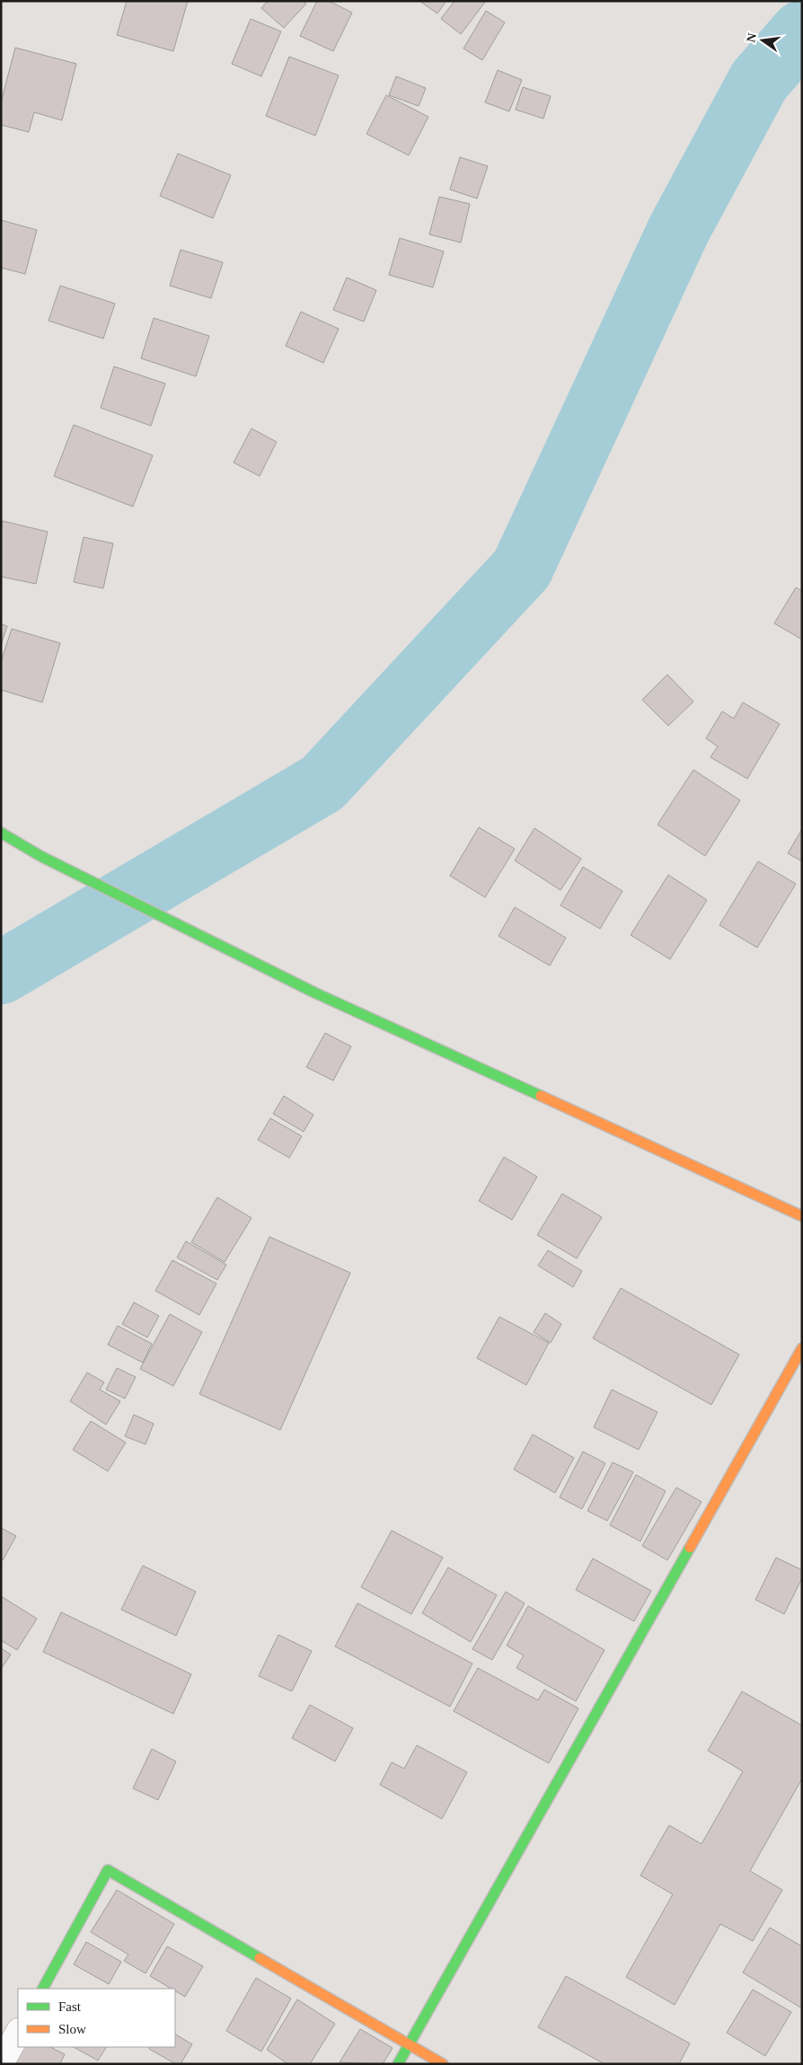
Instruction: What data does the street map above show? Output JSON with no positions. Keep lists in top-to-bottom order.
{
  "legend": ["Fast", "Slow"],
  "north": "left"
}
